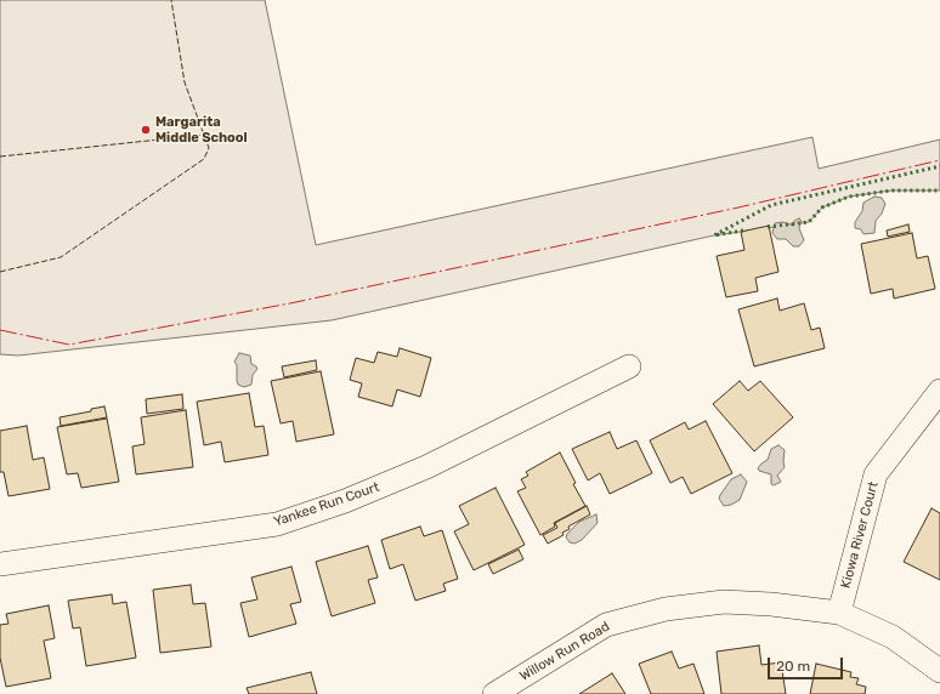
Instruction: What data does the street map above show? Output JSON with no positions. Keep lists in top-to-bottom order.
{
  "streets": {
    "street": ["Yankee Run Court", "Kiowa River Court", "Willow Run Road"]
  },
  "crossings": [
    ["Kiowa River Court", "Willow Run Road"]
  ],
  "places": ["Margarita Middle School"],
  "scale_bar": "20 m"
}
